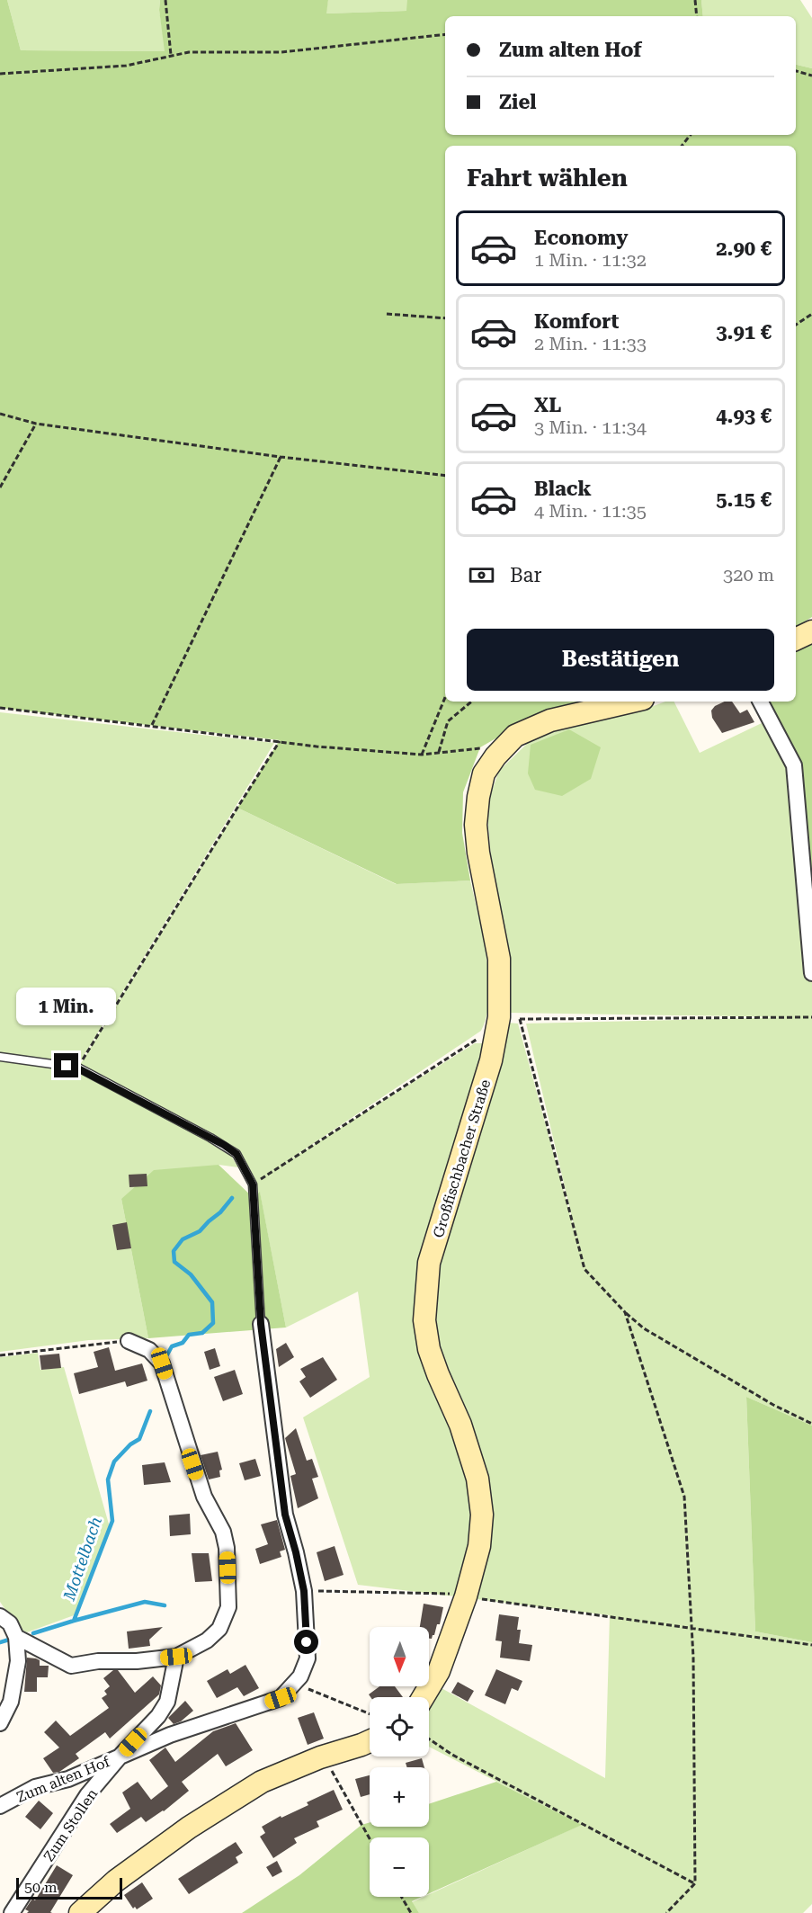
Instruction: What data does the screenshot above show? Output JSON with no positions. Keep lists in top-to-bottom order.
{
  "streets": {
    "main road": ["Großfischbacher Straße"],
    "street": ["Zum alten Hof", "Zum Stollen"]
  },
  "crossings": [
    ["Zum alten Hof", "Zum Stollen"]
  ],
  "water": ["Mottelbach"],
  "scale_bar": "50 m",
  "north": "bottom",
  "page": {
    "banner": ["Zum alten Hof", "Ziel"],
    "heading": "Fahrt wählen",
    "list": [
      {
        "name": "Economy",
        "note": "1 Min. · 11:32",
        "value": "2.90 €"
      },
      {
        "name": "Komfort",
        "note": "2 Min. · 11:33",
        "value": "3.91 €"
      },
      {
        "name": "XL",
        "note": "3 Min. · 11:34",
        "value": "4.93 €"
      },
      {
        "name": "Black",
        "note": "4 Min. · 11:35",
        "value": "5.15 €"
      }
    ],
    "pay": ["Bar", "320 m"],
    "buttons": "Bestätigen",
    "bubble": "1 Min.",
    "map_buttons": ["+", "−"],
    "scale": "50 m"
  }
}
